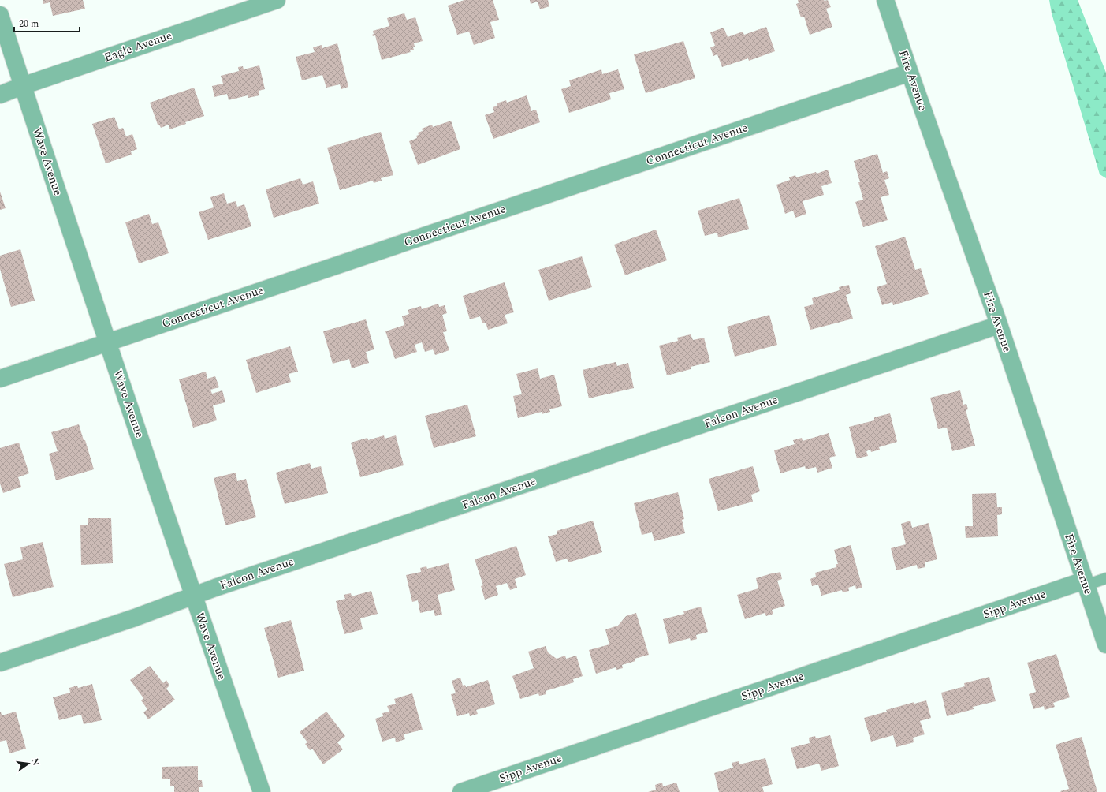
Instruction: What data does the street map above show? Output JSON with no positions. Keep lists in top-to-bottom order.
{
  "streets": {
    "street": [
      "Eagle Avenue",
      "Fire Avenue",
      "Connecticut Avenue",
      "Wave Avenue",
      "Falcon Avenue",
      "Sipp Avenue"
    ]
  },
  "crossings": [
    ["Eagle Avenue", "Wave Avenue"],
    ["Fire Avenue", "Connecticut Avenue"],
    ["Fire Avenue", "Falcon Avenue"],
    ["Fire Avenue", "Sipp Avenue"],
    ["Connecticut Avenue", "Wave Avenue"],
    ["Wave Avenue", "Falcon Avenue"]
  ],
  "scale_bar": "20 m",
  "north": "right"
}
